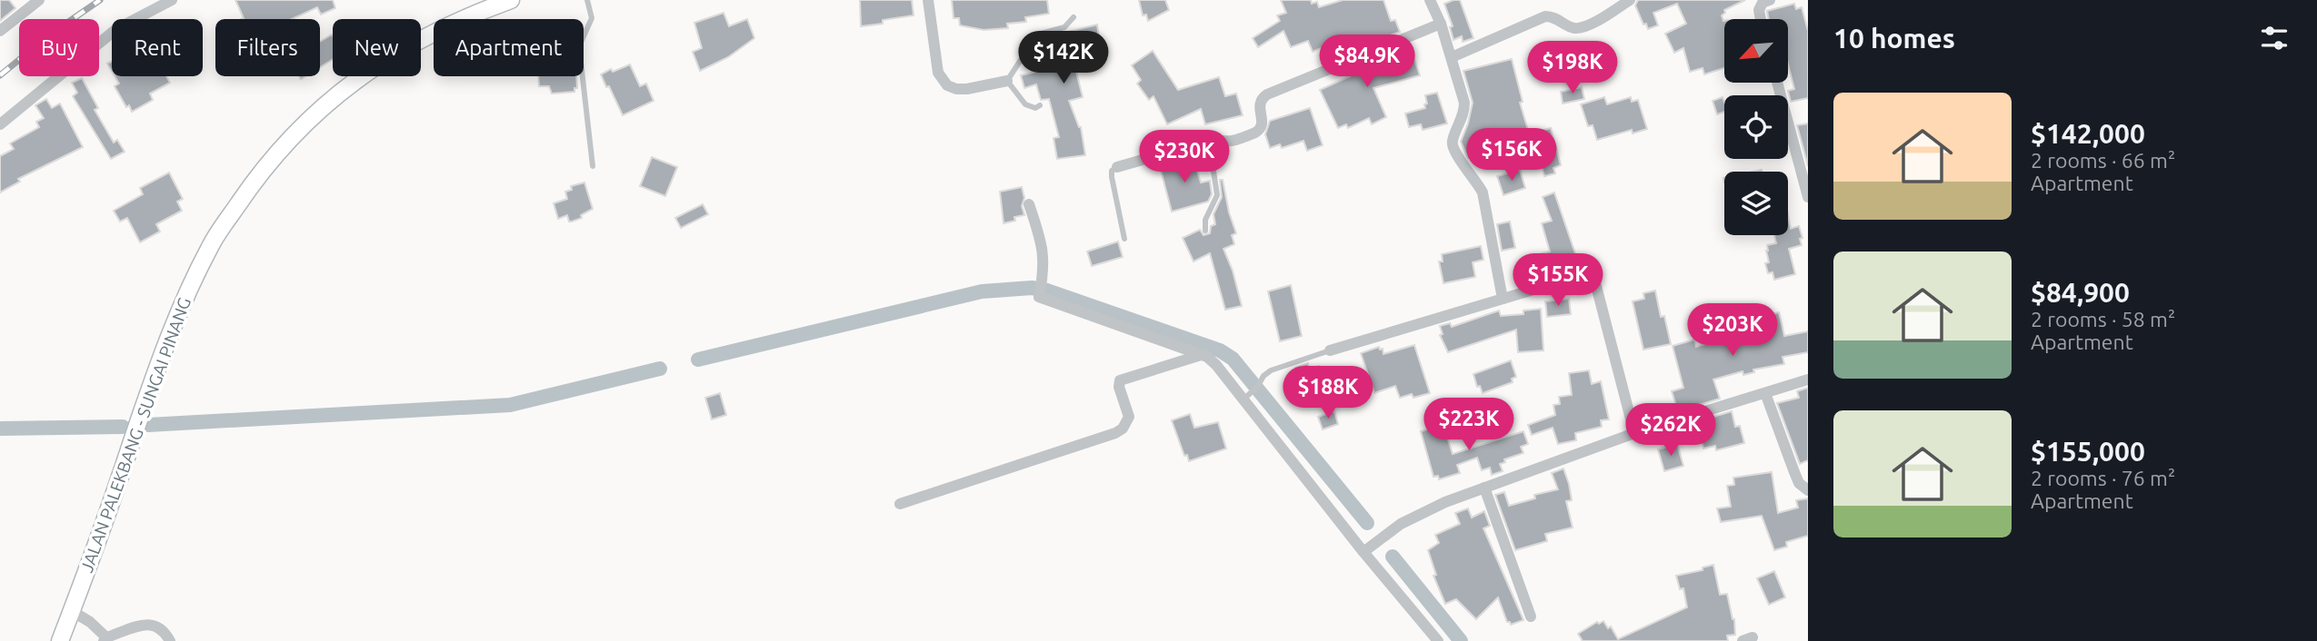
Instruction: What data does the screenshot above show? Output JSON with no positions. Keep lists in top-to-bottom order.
{
  "streets": {
    "street": ["JALAN PALEKBANG - SUNGAI PINANG"]
  },
  "north": "bottom left",
  "page": {
    "heading": "10 homes",
    "chip": [
      "Buy",
      "Rent",
      "Filters",
      "New",
      "Apartment"
    ],
    "price": [
      "$142K",
      "$84.9K",
      "$198K",
      "$156K",
      "$230K",
      "$155K",
      "$203K",
      "$188K",
      "$223K",
      "$262K"
    ],
    "list": [
      {
        "name": "$142,000",
        "note": "2 rooms · 66 m² · Apartment"
      },
      {
        "name": "$84,900",
        "note": "2 rooms · 58 m² · Apartment"
      },
      {
        "name": "$155,000",
        "note": "2 rooms · 76 m² · Apartment"
      }
    ]
  }
}
